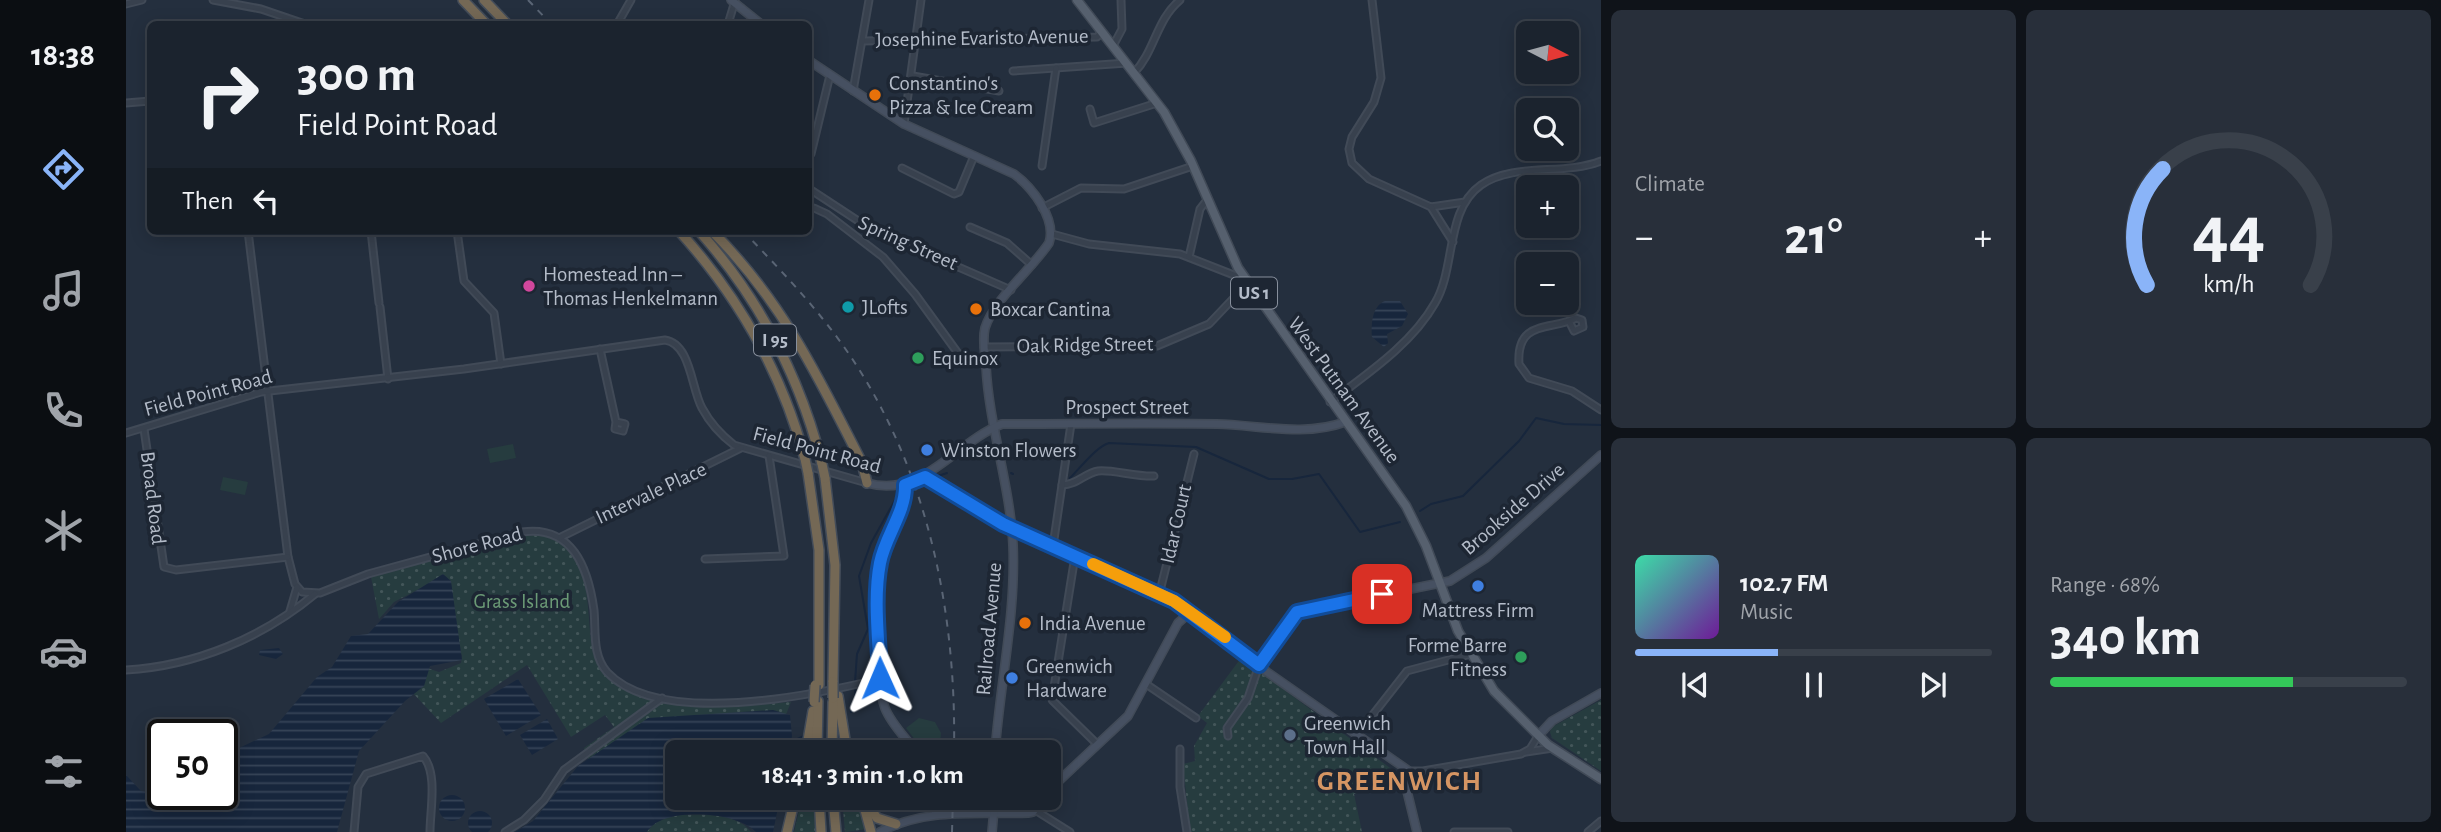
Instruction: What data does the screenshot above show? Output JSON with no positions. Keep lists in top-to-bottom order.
{
  "streets": {
    "highway": ["I 95"],
    "main road": [
      "US 1",
      "West Putnam Avenue",
      "Field Point Road",
      "Prospect Street",
      "Brookside Drive",
      "Railroad Avenue"
    ],
    "street": [
      "Josephine Evaristo Avenue",
      "Spring Street",
      "Oak Ridge Street",
      "Intervale Place",
      "Broad Road",
      "Idar Court",
      "Shore Road"
    ]
  },
  "crossings": [
    ["Josephine Evaristo Avenue", "West Putnam Avenue"],
    ["Oak Ridge Street", "West Putnam Avenue"],
    ["Oak Ridge Street", "Railroad Avenue"],
    ["West Putnam Avenue", "Prospect Street"],
    ["West Putnam Avenue", "Brookside Drive"],
    ["Field Point Road", "Prospect Street"],
    ["Field Point Road", "Intervale Place"],
    ["Field Point Road", "Broad Road"],
    ["Prospect Street", "Railroad Avenue"],
    ["Intervale Place", "Shore Road"]
  ],
  "districts": ["GREENWICH"],
  "parks": ["Grass Island"],
  "places": [
    "Constantino's Pizza & Ice Cream",
    "Homestead Inn – Thomas Henkelmann",
    "JLofts",
    "Boxcar Cantina",
    "Equinox",
    "Winston Flowers",
    "Mattress Firm",
    "India Avenue",
    "Forme Barre Fitness",
    "Greenwich Hardware",
    "Greenwich Town Hall"
  ],
  "north": "right",
  "page": {
    "tabs": "18:38",
    "tile": [
      "Climate",
      ["Range · 68%", "340 km"]
    ],
    "map_buttons": ["+", "−"],
    "turn": ["300 m", "Field Point Road"],
    "then": "Then",
    "heat": ["−", "21°", "+"],
    "song": ["102.7 FM", "Music"],
    "limit": "50",
    "trip": "18:41 · 3 min · 1.0 km",
    "gauge": ["44", "km/h"]
  }
}
